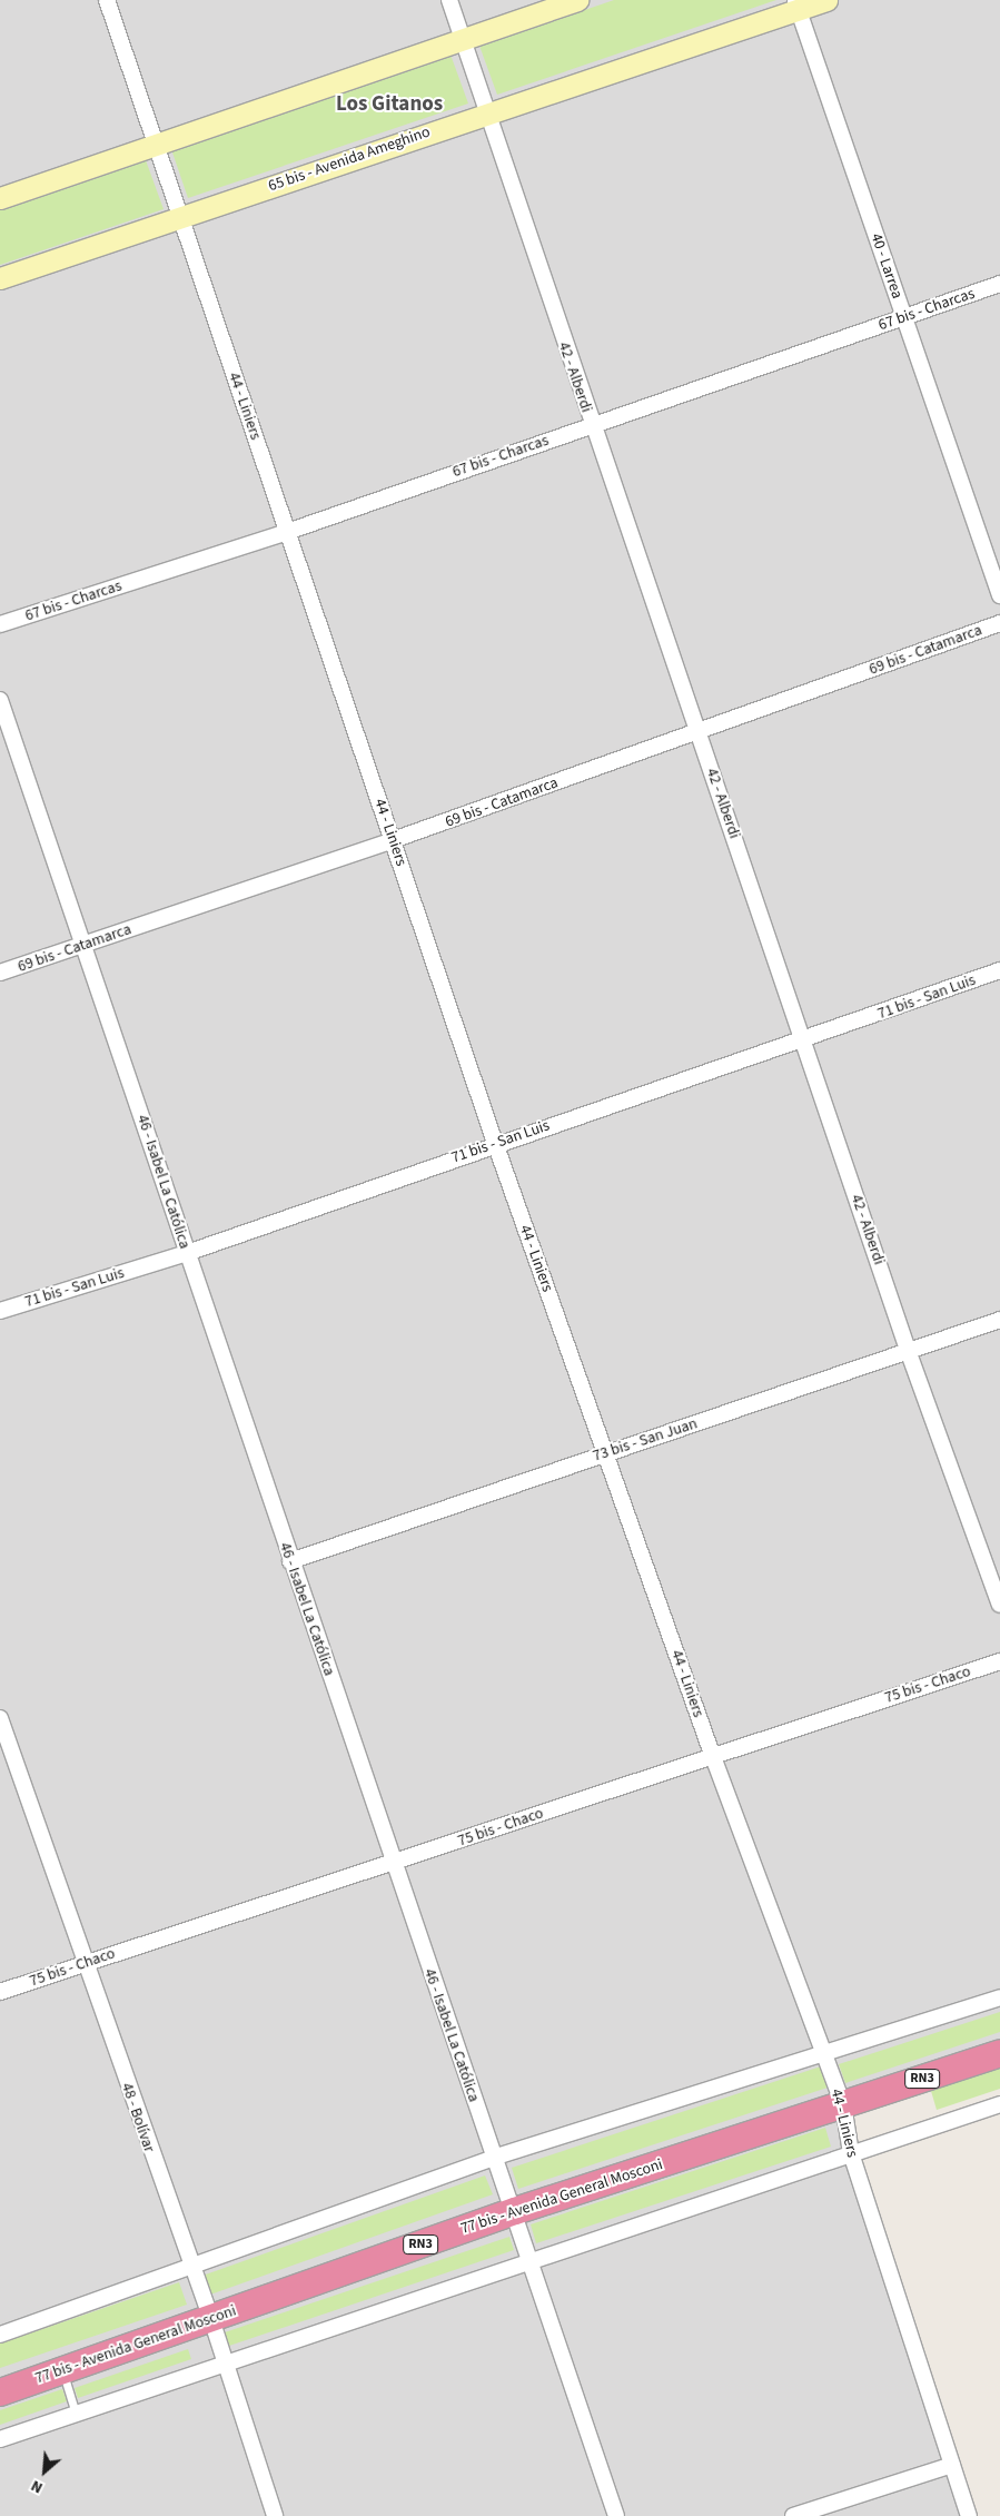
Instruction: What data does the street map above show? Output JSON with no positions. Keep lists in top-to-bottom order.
{
  "streets": {
    "highway": ["RN3", "77 bis - Avenida General Mosconi"],
    "main road": ["65 bis - Avenida Ameghino"],
    "street": [
      "40 - Larrea",
      "67 bis - Charcas",
      "42 - Alberdi",
      "44 - Liniers",
      "69 bis - Catamarca",
      "71 bis - San Luis",
      "46 - Isabel La Católica",
      "73 bis - San Juan",
      "75 bis - Chaco",
      "48 - Bolívar"
    ]
  },
  "crossings": [
    ["65 bis - Avenida Ameghino", "40 - Larrea"],
    ["65 bis - Avenida Ameghino", "42 - Alberdi"],
    ["65 bis - Avenida Ameghino", "44 - Liniers"],
    ["40 - Larrea", "67 bis - Charcas"],
    ["67 bis - Charcas", "42 - Alberdi"],
    ["67 bis - Charcas", "44 - Liniers"],
    ["42 - Alberdi", "69 bis - Catamarca"],
    ["42 - Alberdi", "71 bis - San Luis"],
    ["42 - Alberdi", "73 bis - San Juan"],
    ["44 - Liniers", "69 bis - Catamarca"],
    ["44 - Liniers", "71 bis - San Luis"],
    ["44 - Liniers", "73 bis - San Juan"],
    ["44 - Liniers", "75 bis - Chaco"],
    ["44 - Liniers", "77 bis - Avenida General Mosconi"],
    ["69 bis - Catamarca", "46 - Isabel La Católica"],
    ["71 bis - San Luis", "46 - Isabel La Católica"],
    ["46 - Isabel La Católica", "73 bis - San Juan"],
    ["46 - Isabel La Católica", "75 bis - Chaco"],
    ["46 - Isabel La Católica", "77 bis - Avenida General Mosconi"],
    ["75 bis - Chaco", "48 - Bolívar"],
    ["48 - Bolívar", "77 bis - Avenida General Mosconi"]
  ],
  "districts": ["Los Gitanos"],
  "north": "bottom left"
}
